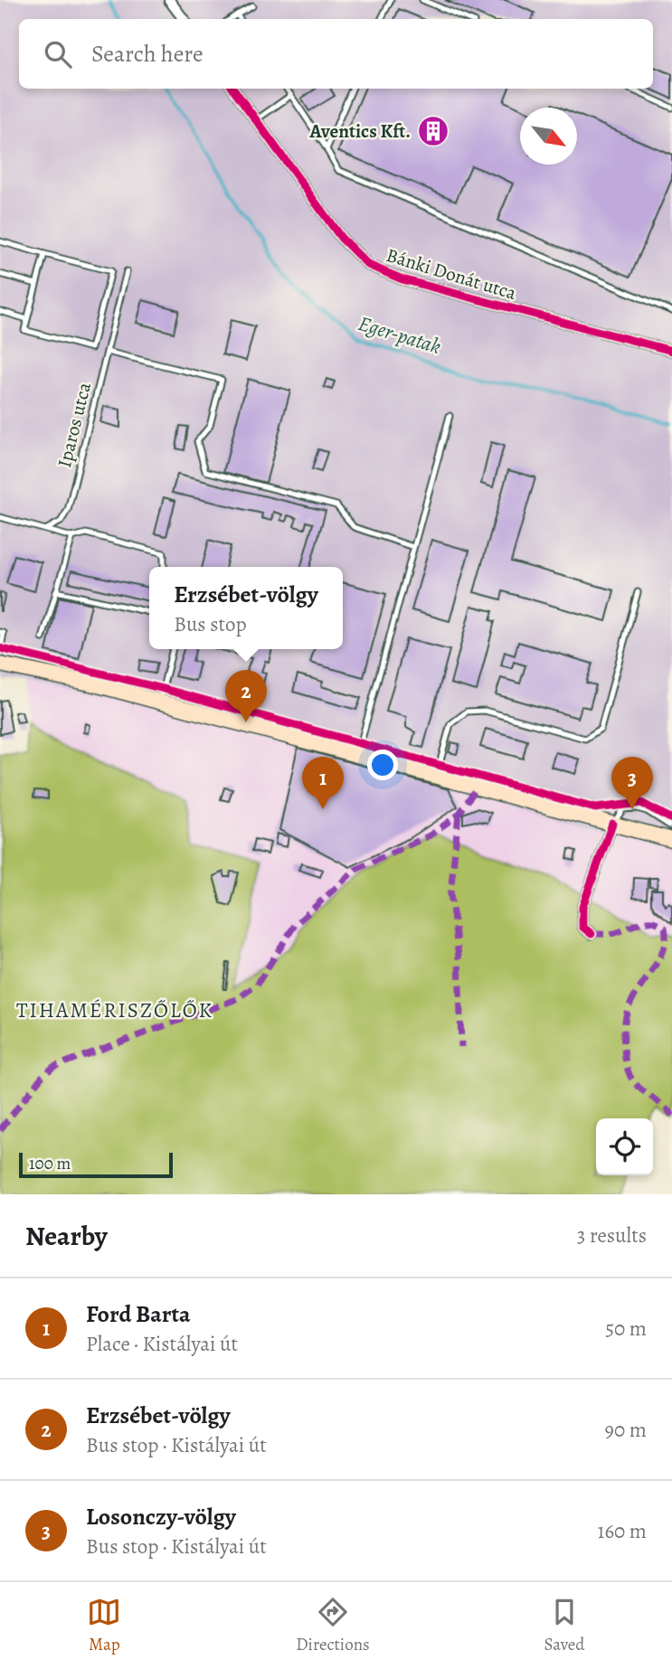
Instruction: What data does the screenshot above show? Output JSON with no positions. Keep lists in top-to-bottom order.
{
  "streets": {
    "street": ["Bánki Donát utca"],
    "lane": ["Iparos utca"]
  },
  "districts": ["TIHAMÉRISZŐLŐK"],
  "water": ["Eger-patak"],
  "places": {
    "building": ["Aventics Kft."]
  },
  "scale_bar": "100 m",
  "north": "bottom right",
  "page": {
    "search": "Search here",
    "popup": ["Erzsébet-völgy", "Bus stop"],
    "pins": ["2", "1", "3"],
    "scale": "100 m",
    "heading": ["Nearby", "3 results"],
    "list": [
      {
        "mark": "1",
        "name": "Ford Barta",
        "note": "Place · Kistályai út",
        "value": "50 m"
      },
      {
        "mark": "2",
        "name": "Erzsébet-völgy",
        "note": "Bus stop · Kistályai út",
        "value": "90 m"
      },
      {
        "mark": "3",
        "name": "Losonczy-völgy",
        "note": "Bus stop · Kistályai út",
        "value": "160 m"
      }
    ],
    "nav": ["Map", "Directions", "Saved"]
  }
}
